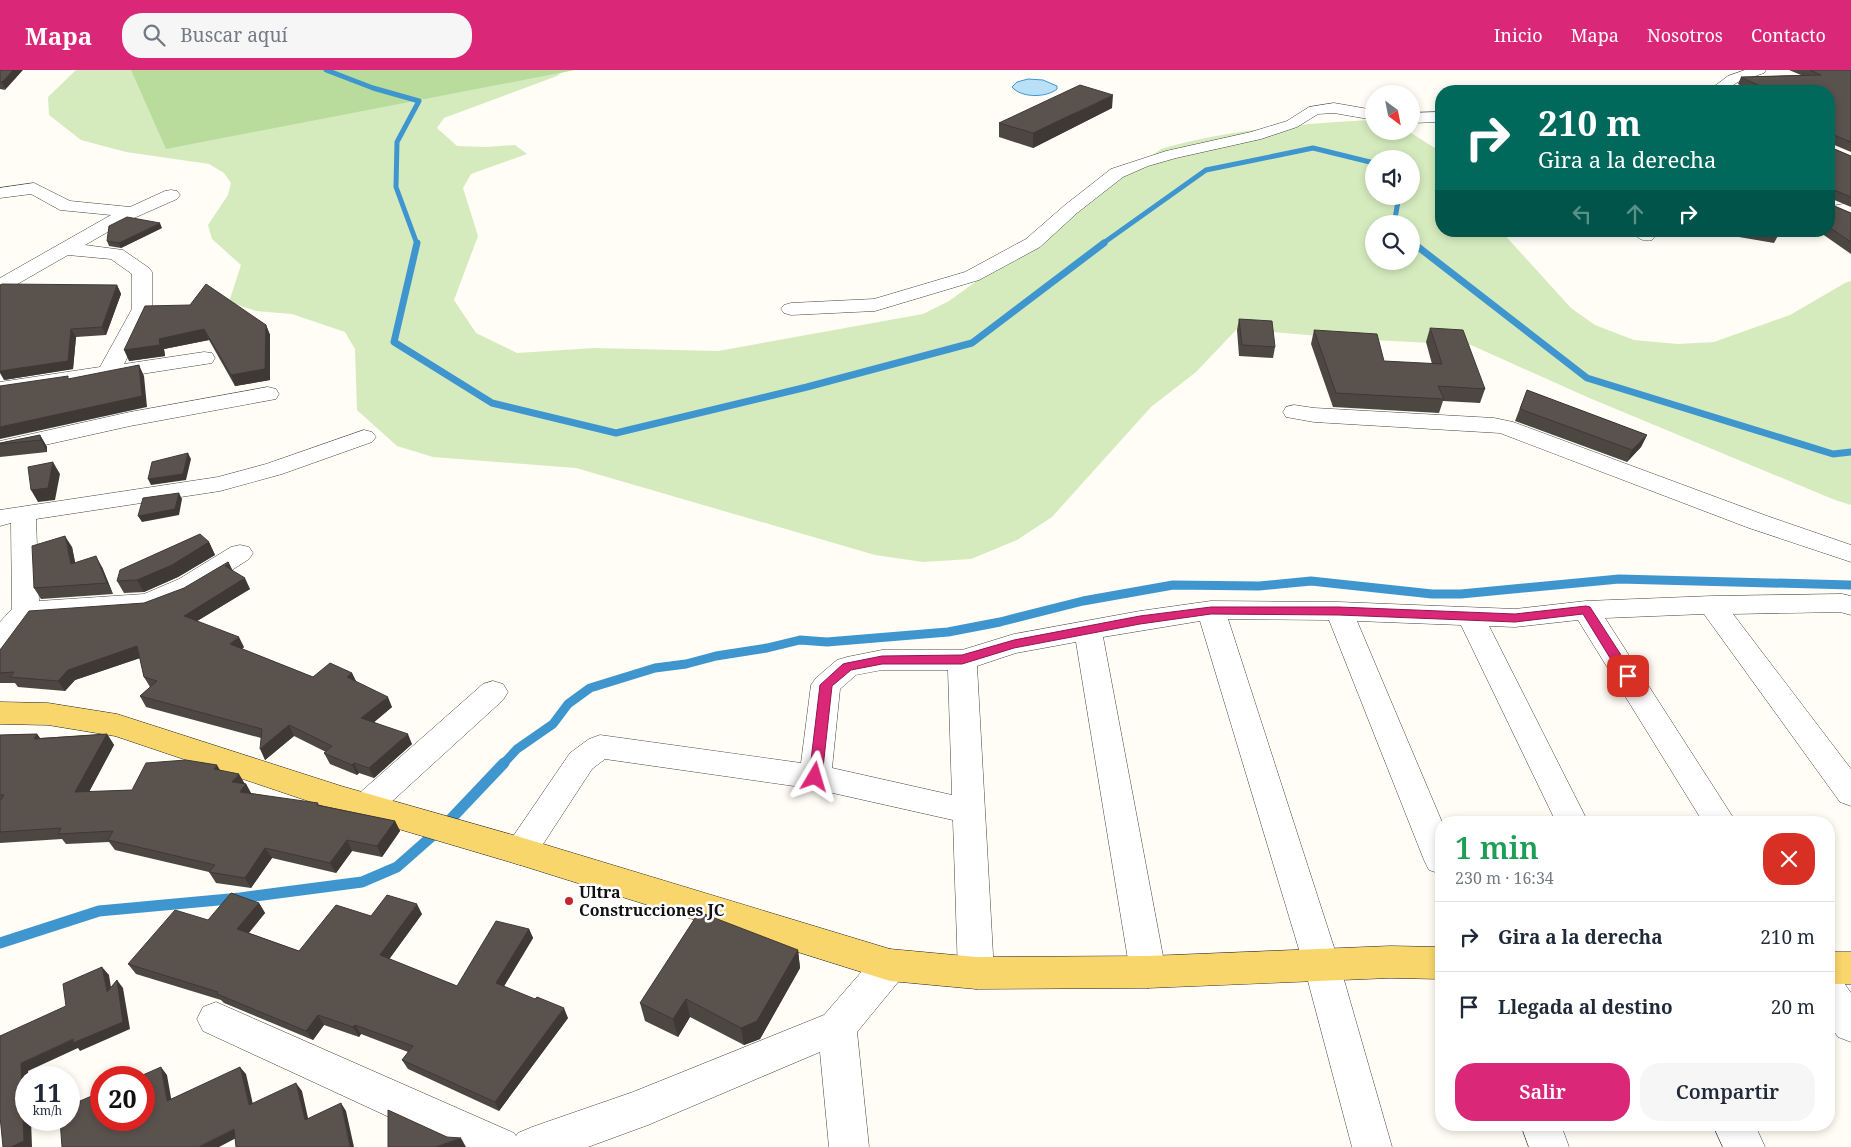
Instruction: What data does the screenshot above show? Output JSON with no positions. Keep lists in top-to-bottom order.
{
  "places": ["Ultra Construcciones JC"],
  "north": "bottom right",
  "page": {
    "header": "Mapa",
    "search": "Buscar aquí",
    "nav": [
      "Inicio",
      "Mapa",
      "Nosotros",
      "Contacto"
    ],
    "turn": ["210 m", "Gira a la derecha"],
    "heading": ["1 min", "230 m · 16:34"],
    "list": [
      {
        "name": "Gira a la derecha",
        "value": "210 m"
      },
      {
        "name": "Llegada al destino",
        "value": "20 m"
      }
    ],
    "buttons": ["Salir", "Compartir"],
    "speed": "11 km/h",
    "limit": "20"
  }
}
